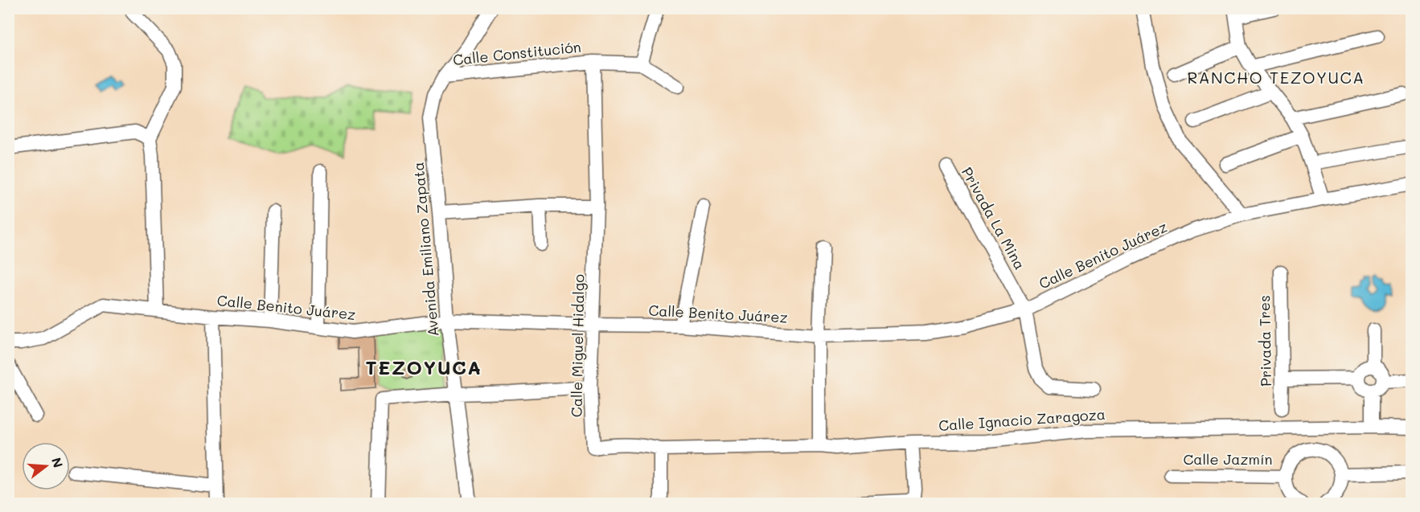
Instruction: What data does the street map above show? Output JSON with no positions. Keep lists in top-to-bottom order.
{
  "streets": {
    "street": [
      "Calle Constitución",
      "Privada La Mina",
      "Avenida Emiliano Zapata",
      "Calle Benito Juárez",
      "Privada Tres",
      "Calle Miguel Hidalgo",
      "Calle Ignacio Zaragoza",
      "Calle Jazmín"
    ]
  },
  "crossings": [
    ["Calle Constitución", "Avenida Emiliano Zapata"],
    ["Calle Constitución", "Calle Miguel Hidalgo"],
    ["Privada La Mina", "Calle Benito Juárez"],
    ["Avenida Emiliano Zapata", "Calle Benito Juárez"],
    ["Calle Benito Juárez", "Calle Miguel Hidalgo"],
    ["Calle Miguel Hidalgo", "Calle Ignacio Zaragoza"]
  ],
  "districts": ["RANCHO TEZOYUCA", "TEZOYUCA"],
  "north": "right"
}
